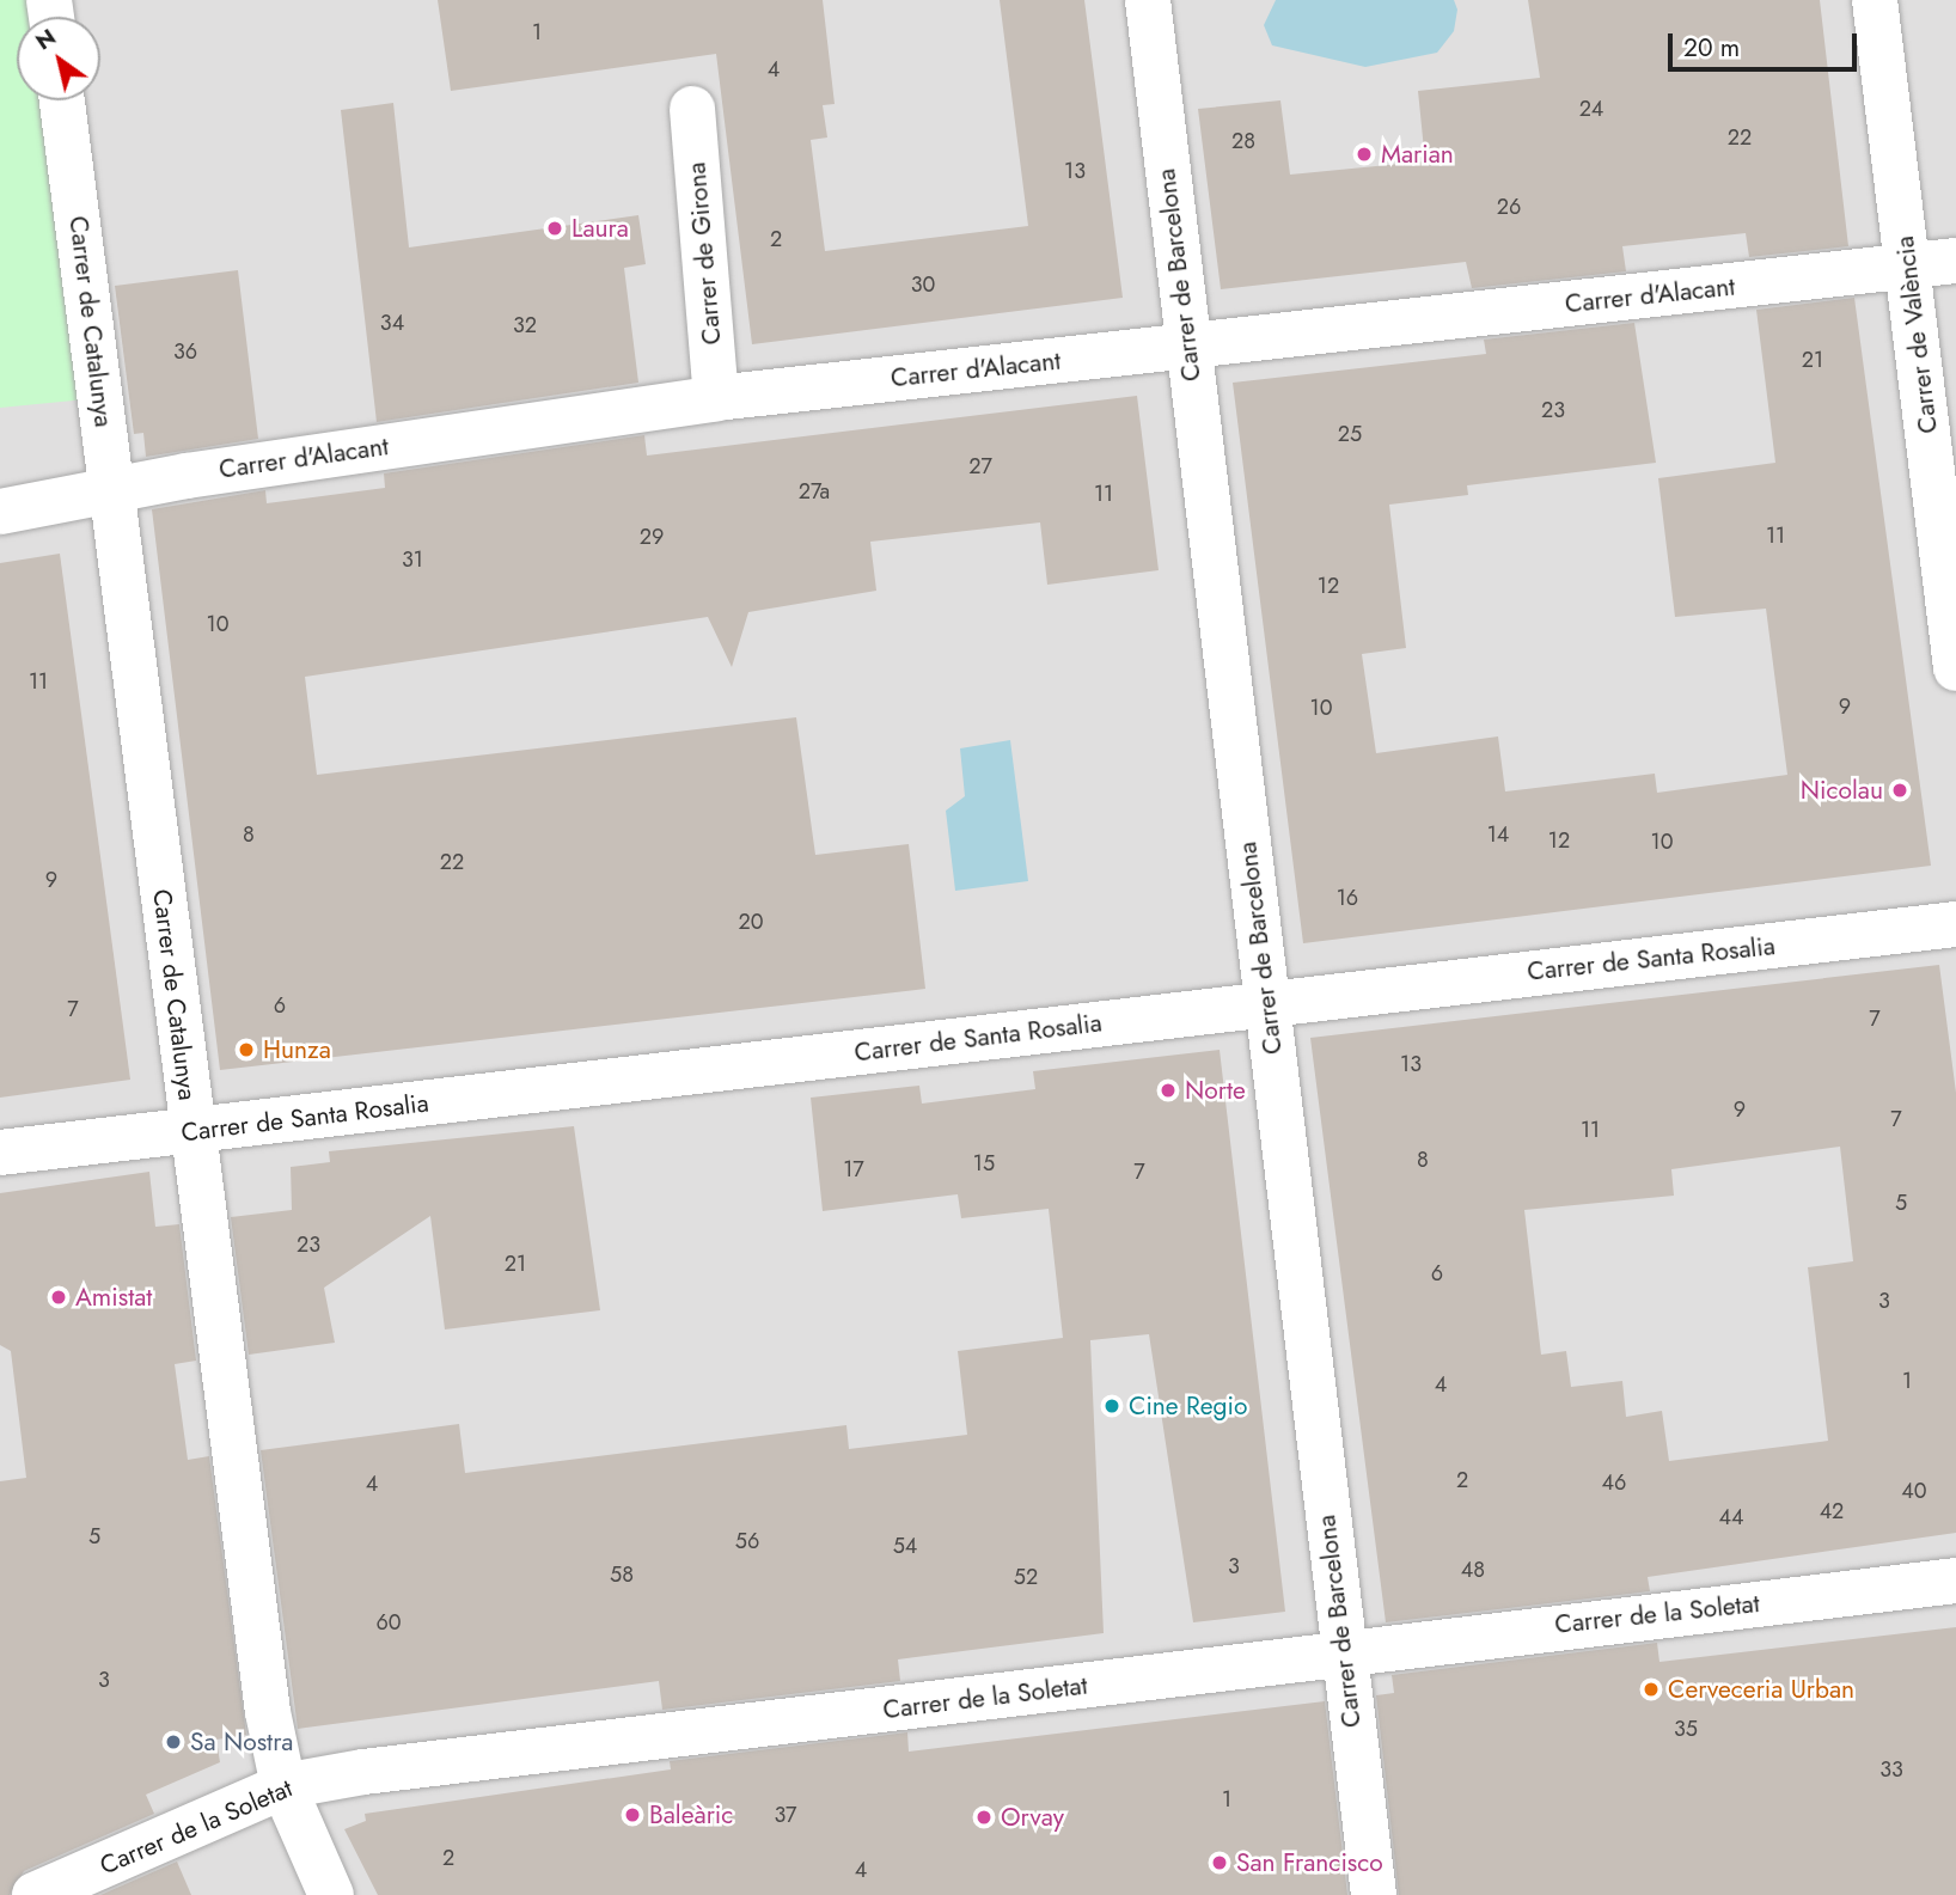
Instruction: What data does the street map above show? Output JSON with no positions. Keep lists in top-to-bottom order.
{
  "streets": {
    "street": [
      "Carrer de Girona",
      "Carrer de Barcelona",
      "Carrer d'Alacant",
      "Carrer de Catalunya",
      "Carrer de València",
      "Carrer de Santa Rosalia",
      "Carrer de la Soletat"
    ]
  },
  "crossings": [
    ["Carrer de Girona", "Carrer d'Alacant"],
    ["Carrer de Barcelona", "Carrer d'Alacant"],
    ["Carrer de Barcelona", "Carrer de Santa Rosalia"],
    ["Carrer de Barcelona", "Carrer de la Soletat"],
    ["Carrer d'Alacant", "Carrer de Catalunya"],
    ["Carrer d'Alacant", "Carrer de València"],
    ["Carrer de Catalunya", "Carrer de Santa Rosalia"],
    ["Carrer de Catalunya", "Carrer de la Soletat"]
  ],
  "places": [
    "Marian",
    "Laura",
    "Nicolau",
    "Hunza",
    "Norte",
    "Amistat",
    "Cine Regio",
    "Cerveceria Urban",
    "Sa Nostra",
    "Baleàric",
    "Orvay",
    "San Francisco"
  ],
  "house_numbers": [
    "1",
    "4",
    "24",
    "22",
    "28",
    "13",
    "26",
    "2",
    "30",
    "34",
    "32",
    "36",
    "21",
    "23",
    "25",
    "27",
    "27a",
    "11",
    "11",
    "29",
    "31",
    "12",
    "10",
    "11",
    "9",
    "10",
    "8",
    "14",
    "12",
    "10",
    "22",
    "9",
    "16",
    "20",
    "6",
    "7",
    "7",
    "13",
    "9",
    "7",
    "11",
    "8",
    "15",
    "17",
    "7",
    "5",
    "23",
    "21",
    "6",
    "3",
    "1",
    "4",
    "2",
    "46",
    "4",
    "40",
    "42",
    "44",
    "5",
    "56",
    "54",
    "3",
    "48",
    "58",
    "52",
    "60",
    "3",
    "35",
    "33",
    "1",
    "37",
    "2",
    "4"
  ],
  "scale_bar": "20 m",
  "north": "top left"
}
